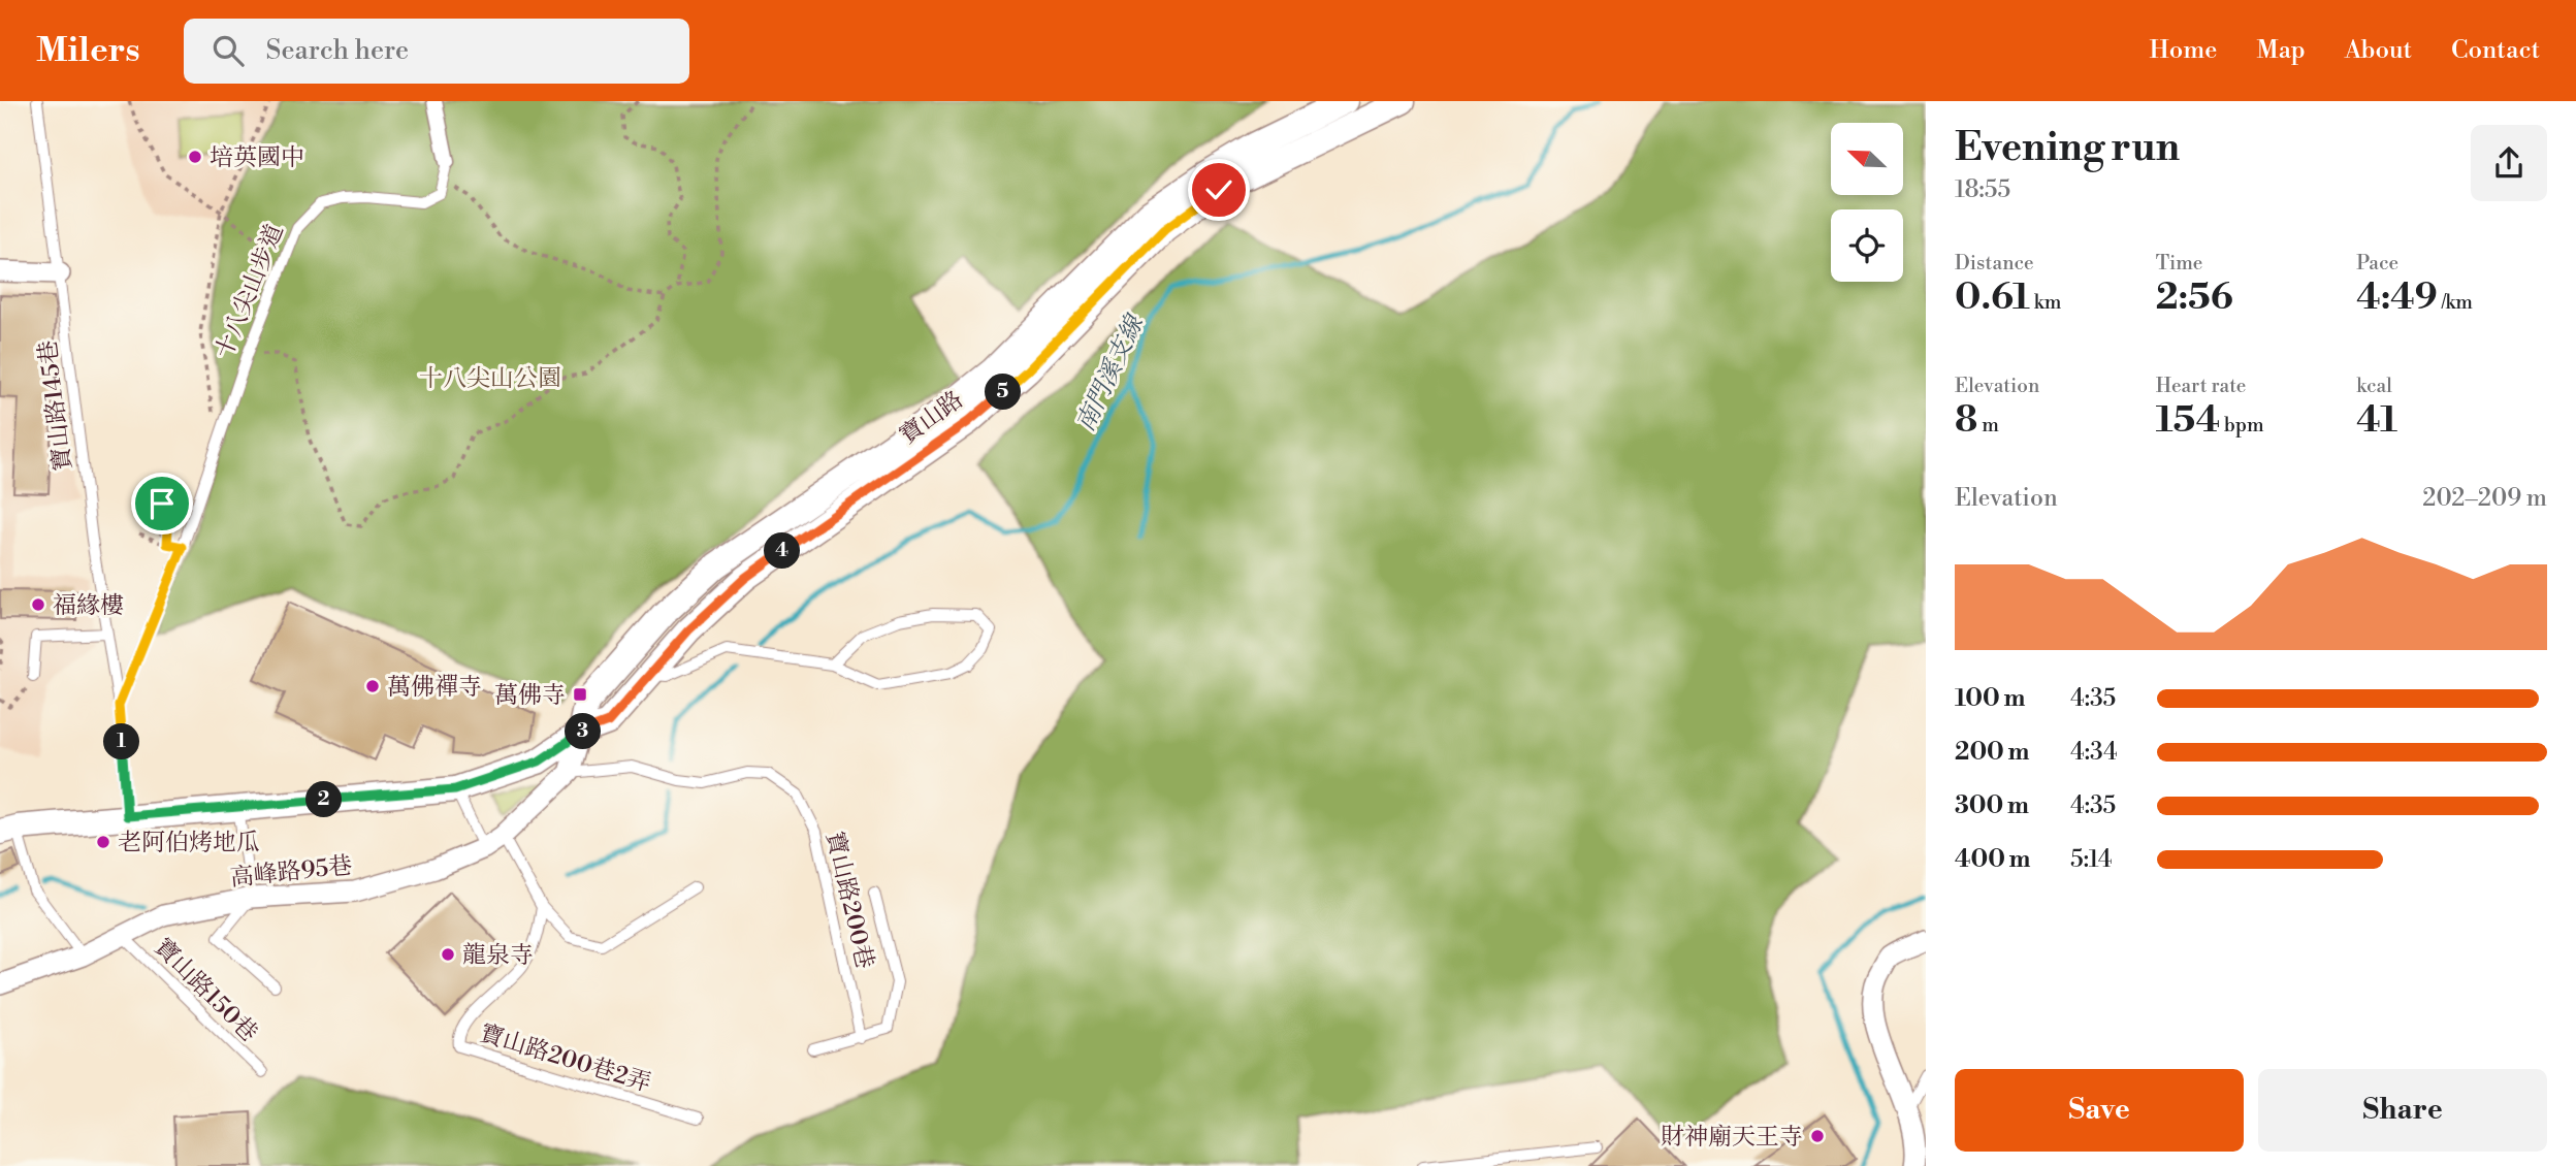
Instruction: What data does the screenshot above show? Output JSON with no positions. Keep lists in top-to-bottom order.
{
  "streets": {
    "street": ["寶山路", "高峰路95巷"],
    "lane": [
      "十八尖山步道",
      "寶山路145巷",
      "寶山路200巷",
      "寶山路150巷",
      "寶山路200巷2弄"
    ]
  },
  "crossings": [
    ["十八尖山步道", "寶山路145巷"],
    ["寶山路145巷", "寶山路"],
    ["高峰路95巷", "寶山路200巷"],
    ["高峰路95巷", "寶山路150巷"]
  ],
  "water": ["南門溪支線"],
  "parks": ["十八尖山公園"],
  "places": {
    "other": [
      "培英國中",
      "福緣樓",
      "萬佛禪寺",
      "老阿伯烤地瓜",
      "龍泉寺",
      "財神廟天王寺"
    ],
    "transit": ["萬佛寺"]
  },
  "north": "top left",
  "page": {
    "header": "Milers",
    "search": "Search here",
    "nav": [
      "Home",
      "Map",
      "About",
      "Contact"
    ],
    "heading": ["Evening run", "18:55"],
    "stats": [
      ["Distance", "0.61 km"],
      ["Time", "2:56"],
      ["Pace", "4:49 /km"],
      ["Elevation", "8 m"],
      ["Heart rate", "154 bpm"],
      ["kcal", "41"]
    ],
    "pins": [
      "5",
      "4",
      "3",
      "1",
      "2"
    ],
    "chart": ["Elevation", "202–209 m"],
    "list": [
      {
        "name": "100 m",
        "note": "4:35"
      },
      {
        "name": "200 m",
        "note": "4:34"
      },
      {
        "name": "300 m",
        "note": "4:35"
      },
      {
        "name": "400 m",
        "note": "5:14"
      }
    ],
    "buttons": ["Save", "Share"]
  }
}
